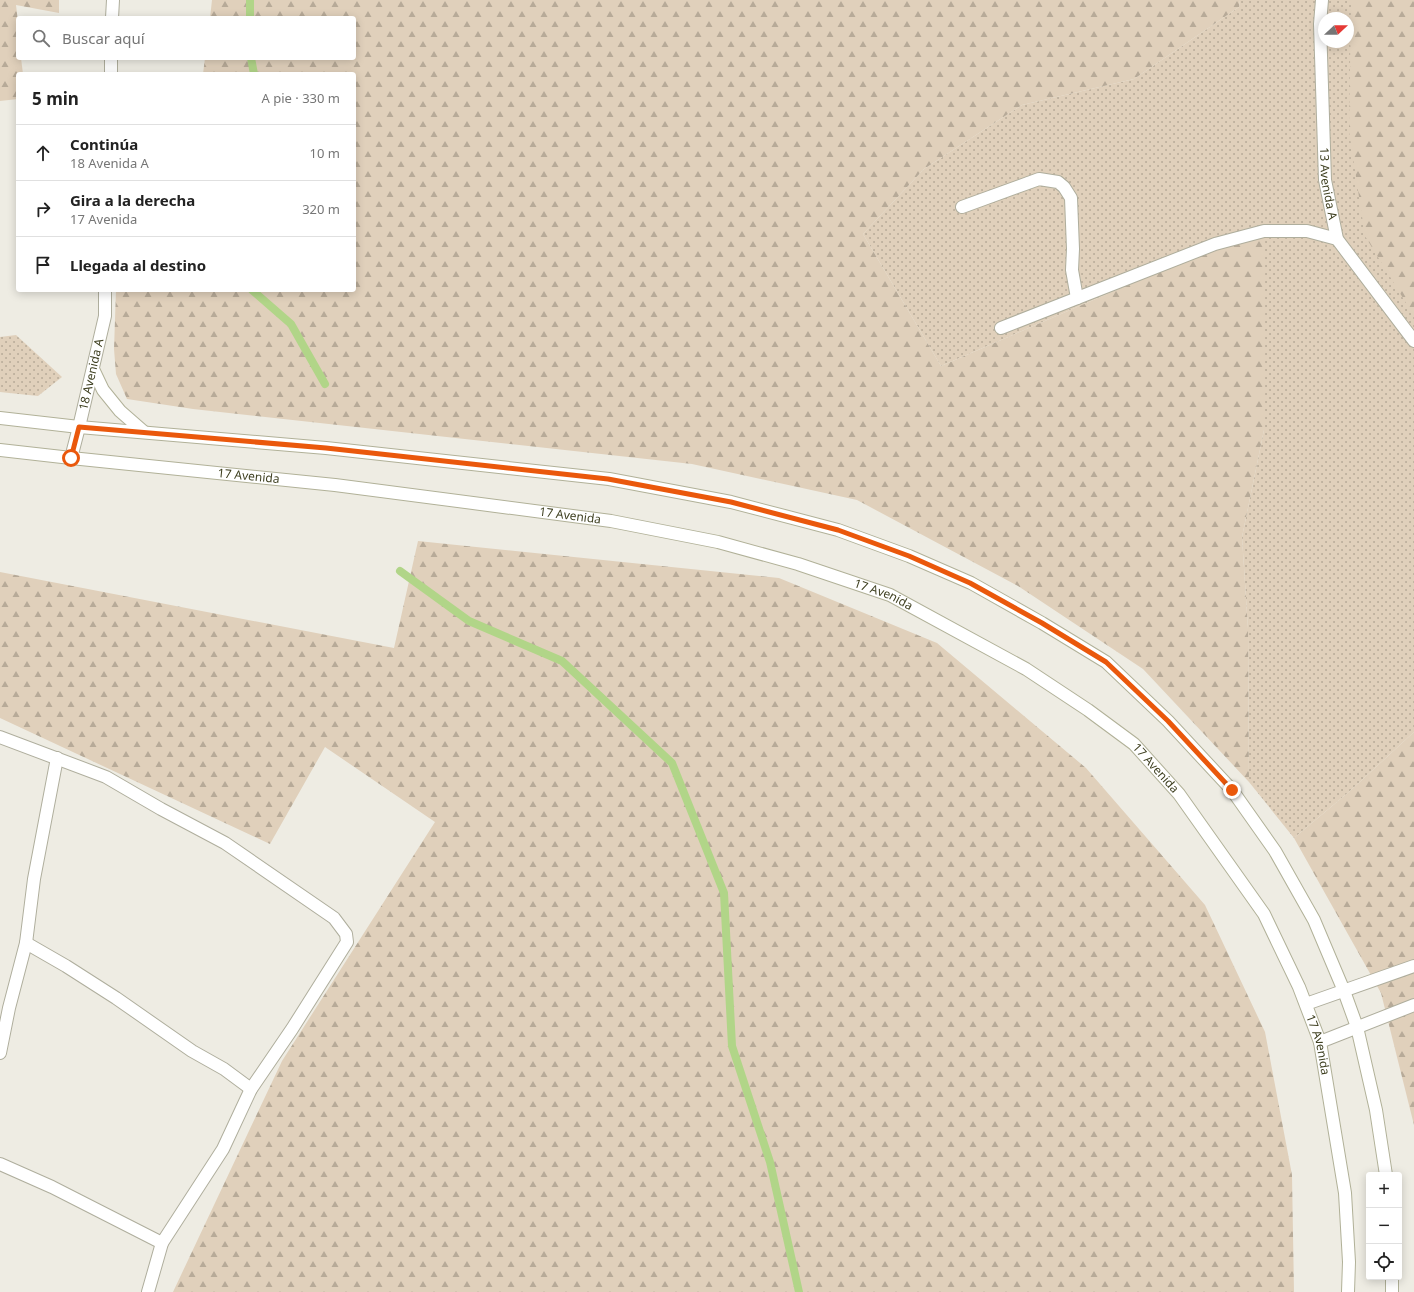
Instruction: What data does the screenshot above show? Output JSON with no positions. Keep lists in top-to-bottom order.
{
  "streets": {
    "main road": ["13 Avenida A", "18 Avenida A", "17 Avenida"]
  },
  "crossings": [
    ["18 Avenida A", "17 Avenida"]
  ],
  "north": "right",
  "page": {
    "search": "Buscar aquí",
    "heading": ["5 min", "A pie · 330 m"],
    "list": [
      ["Continúa", "18 Avenida A", "10 m"],
      ["Gira a la derecha", "17 Avenida", "320 m"],
      "Llegada al destino"
    ],
    "map_buttons": ["+", "−"]
  }
}
